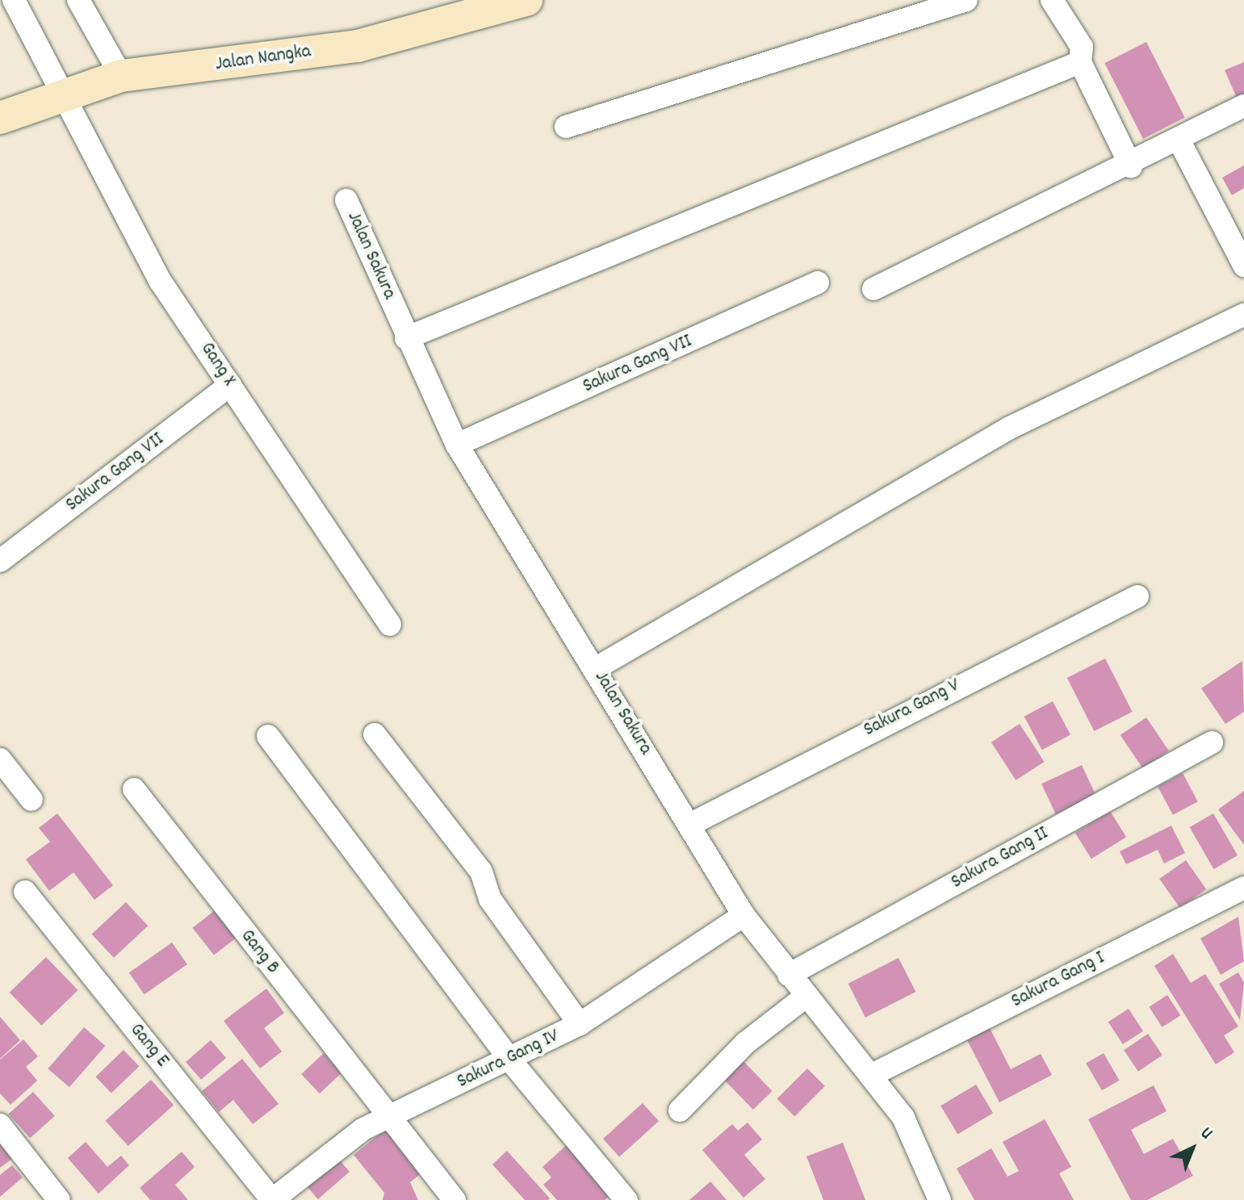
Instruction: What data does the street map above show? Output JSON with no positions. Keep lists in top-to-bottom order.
{
  "streets": {
    "main road": ["Jalan Nangka"],
    "street": [
      "Jalan Sakura",
      "Gang X",
      "Sakura Gang VII",
      "Sakura Gang V",
      "Sakura Gang II",
      "Gang B",
      "Sakura Gang I",
      "Gang E",
      "Sakura Gang IV"
    ]
  },
  "crossings": [
    ["Jalan Nangka", "Gang X"],
    ["Jalan Sakura", "Sakura Gang VII"],
    ["Jalan Sakura", "Sakura Gang V"],
    ["Jalan Sakura", "Sakura Gang II"],
    ["Jalan Sakura", "Sakura Gang I"],
    ["Jalan Sakura", "Sakura Gang IV"],
    ["Gang X", "Sakura Gang VII"],
    ["Gang B", "Sakura Gang IV"],
    ["Gang E", "Sakura Gang IV"]
  ],
  "north": "top right"
}
